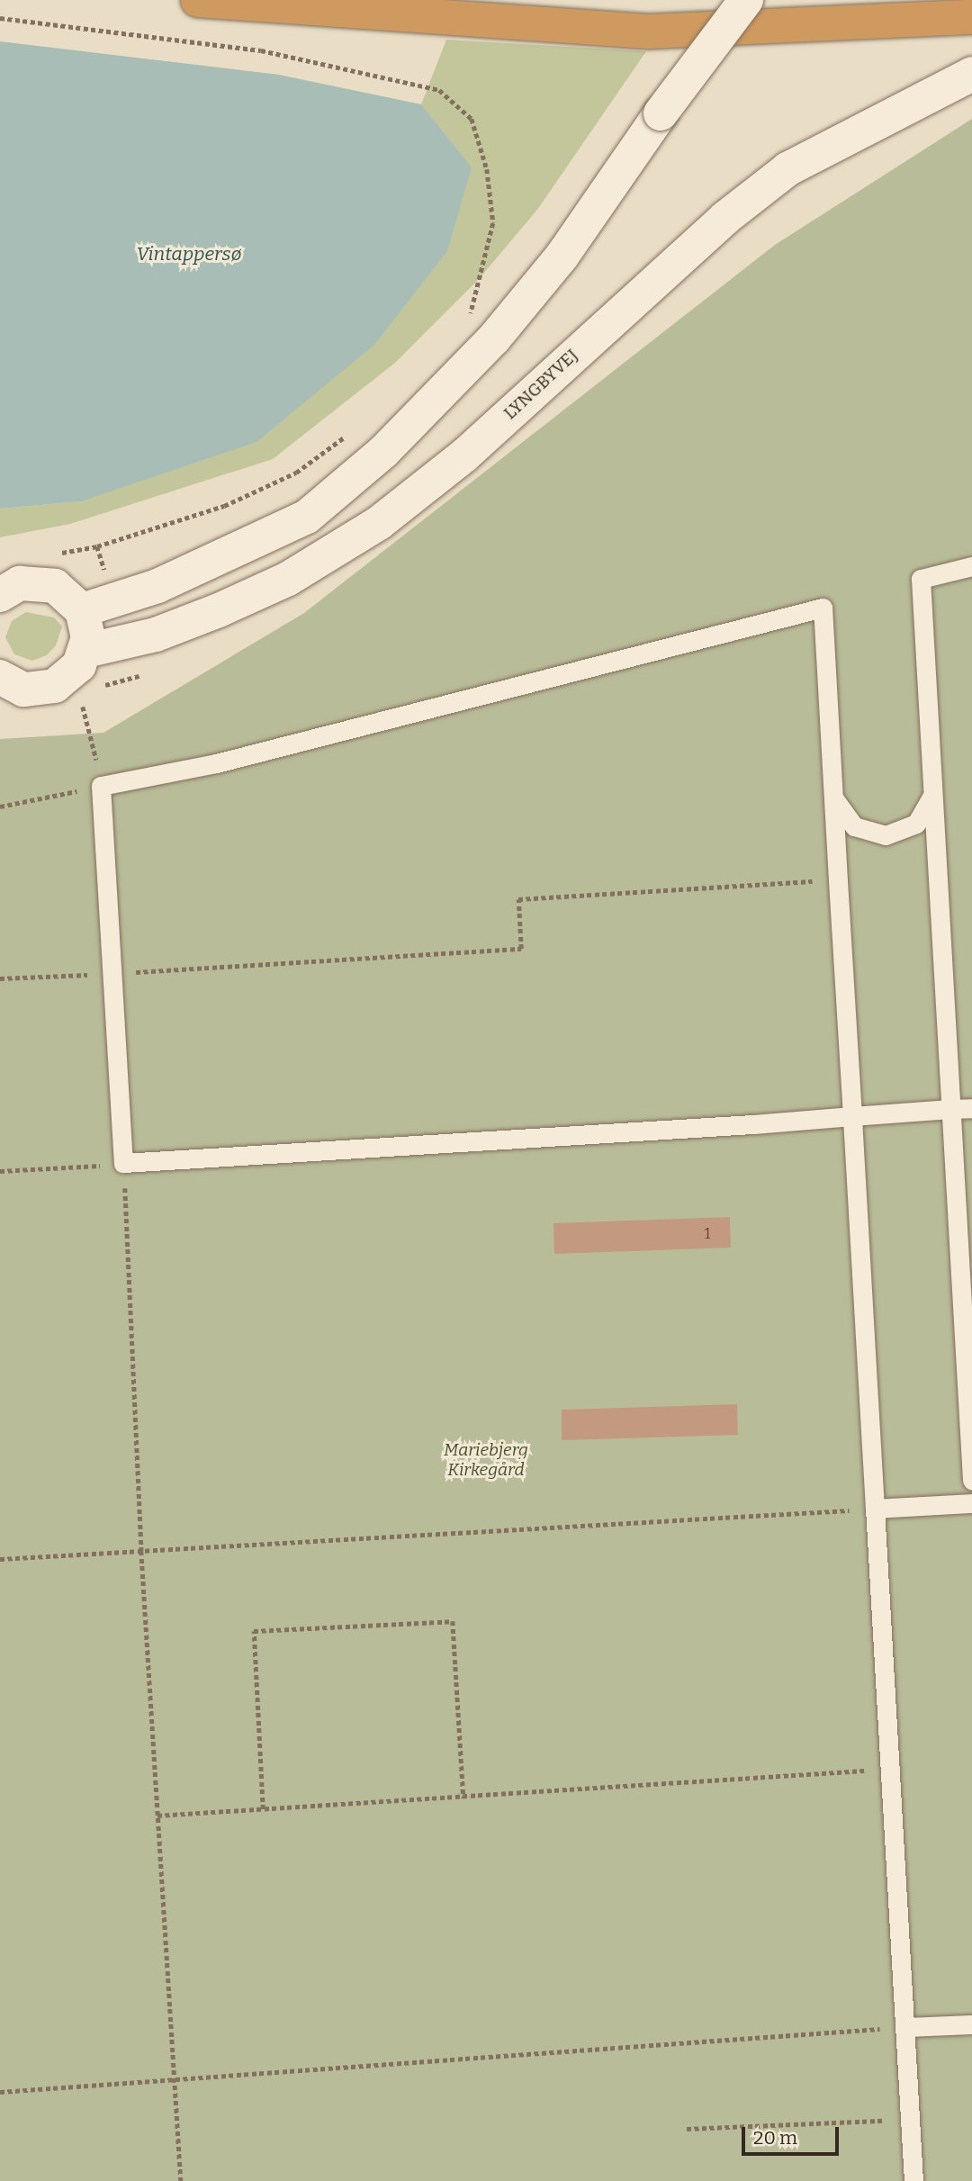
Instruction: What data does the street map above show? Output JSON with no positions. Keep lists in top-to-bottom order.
{
  "streets": {
    "street": ["LYNGBYVEJ"]
  },
  "water": ["Vintappersø"],
  "parks": ["Mariebjerg Kirkegård"],
  "house_numbers": ["1"],
  "scale_bar": "20 m"
}
